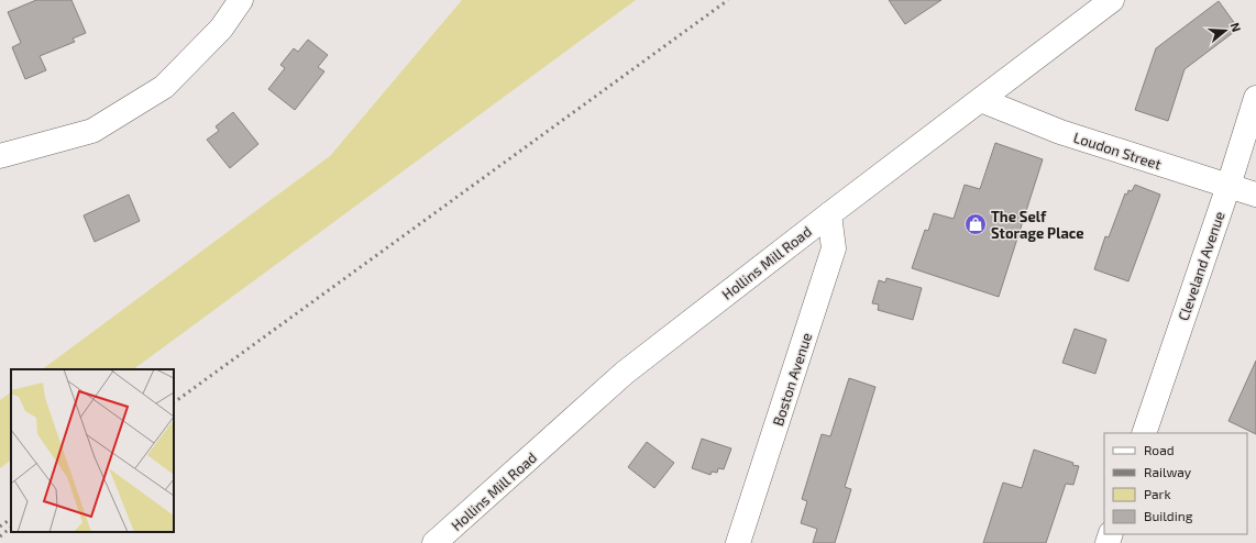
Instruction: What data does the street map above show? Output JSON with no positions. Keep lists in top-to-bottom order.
{
  "streets": {
    "street": [
      "Loudon Street",
      "Hollins Mill Road",
      "Cleveland Avenue",
      "Boston Avenue"
    ]
  },
  "crossings": [
    ["Loudon Street", "Hollins Mill Road"],
    ["Loudon Street", "Cleveland Avenue"],
    ["Hollins Mill Road", "Boston Avenue"]
  ],
  "places": {
    "shop": ["The Self Storage Place"]
  },
  "legend": [
    "Road",
    "Railway",
    "Park",
    "Building"
  ],
  "north": "right"
}
